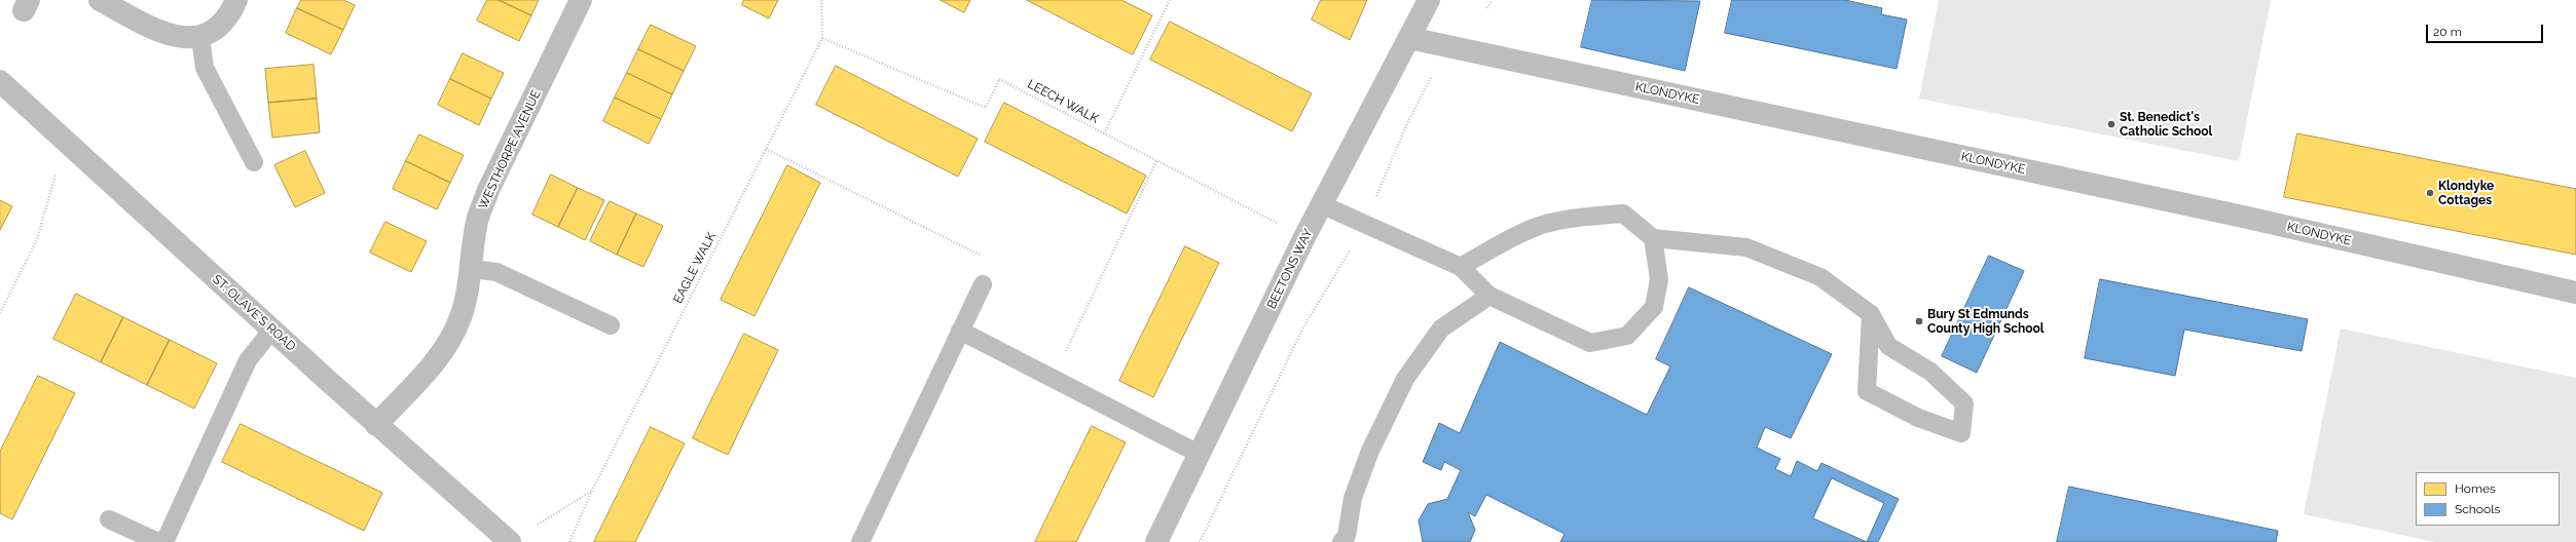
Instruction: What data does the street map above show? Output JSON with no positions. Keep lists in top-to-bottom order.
{
  "streets": {
    "street": [
      "KLONDYKE",
      "WESTHORPE AVENUE",
      "BEETONS WAY",
      "ST. OLAVE'S ROAD"
    ],
    "path": ["LEECH WALK", "EAGLE WALK"]
  },
  "crossings": [
    ["KLONDYKE", "BEETONS WAY"],
    ["LEECH WALK", "EAGLE WALK"],
    ["LEECH WALK", "BEETONS WAY"],
    ["WESTHORPE AVENUE", "ST. OLAVE'S ROAD"]
  ],
  "places": ["St. Benedict's Catholic School", "Klondyke Cottages", "Bury St Edmunds County High School"],
  "legend": ["Homes", "Schools"],
  "scale_bar": "20 m"
}
